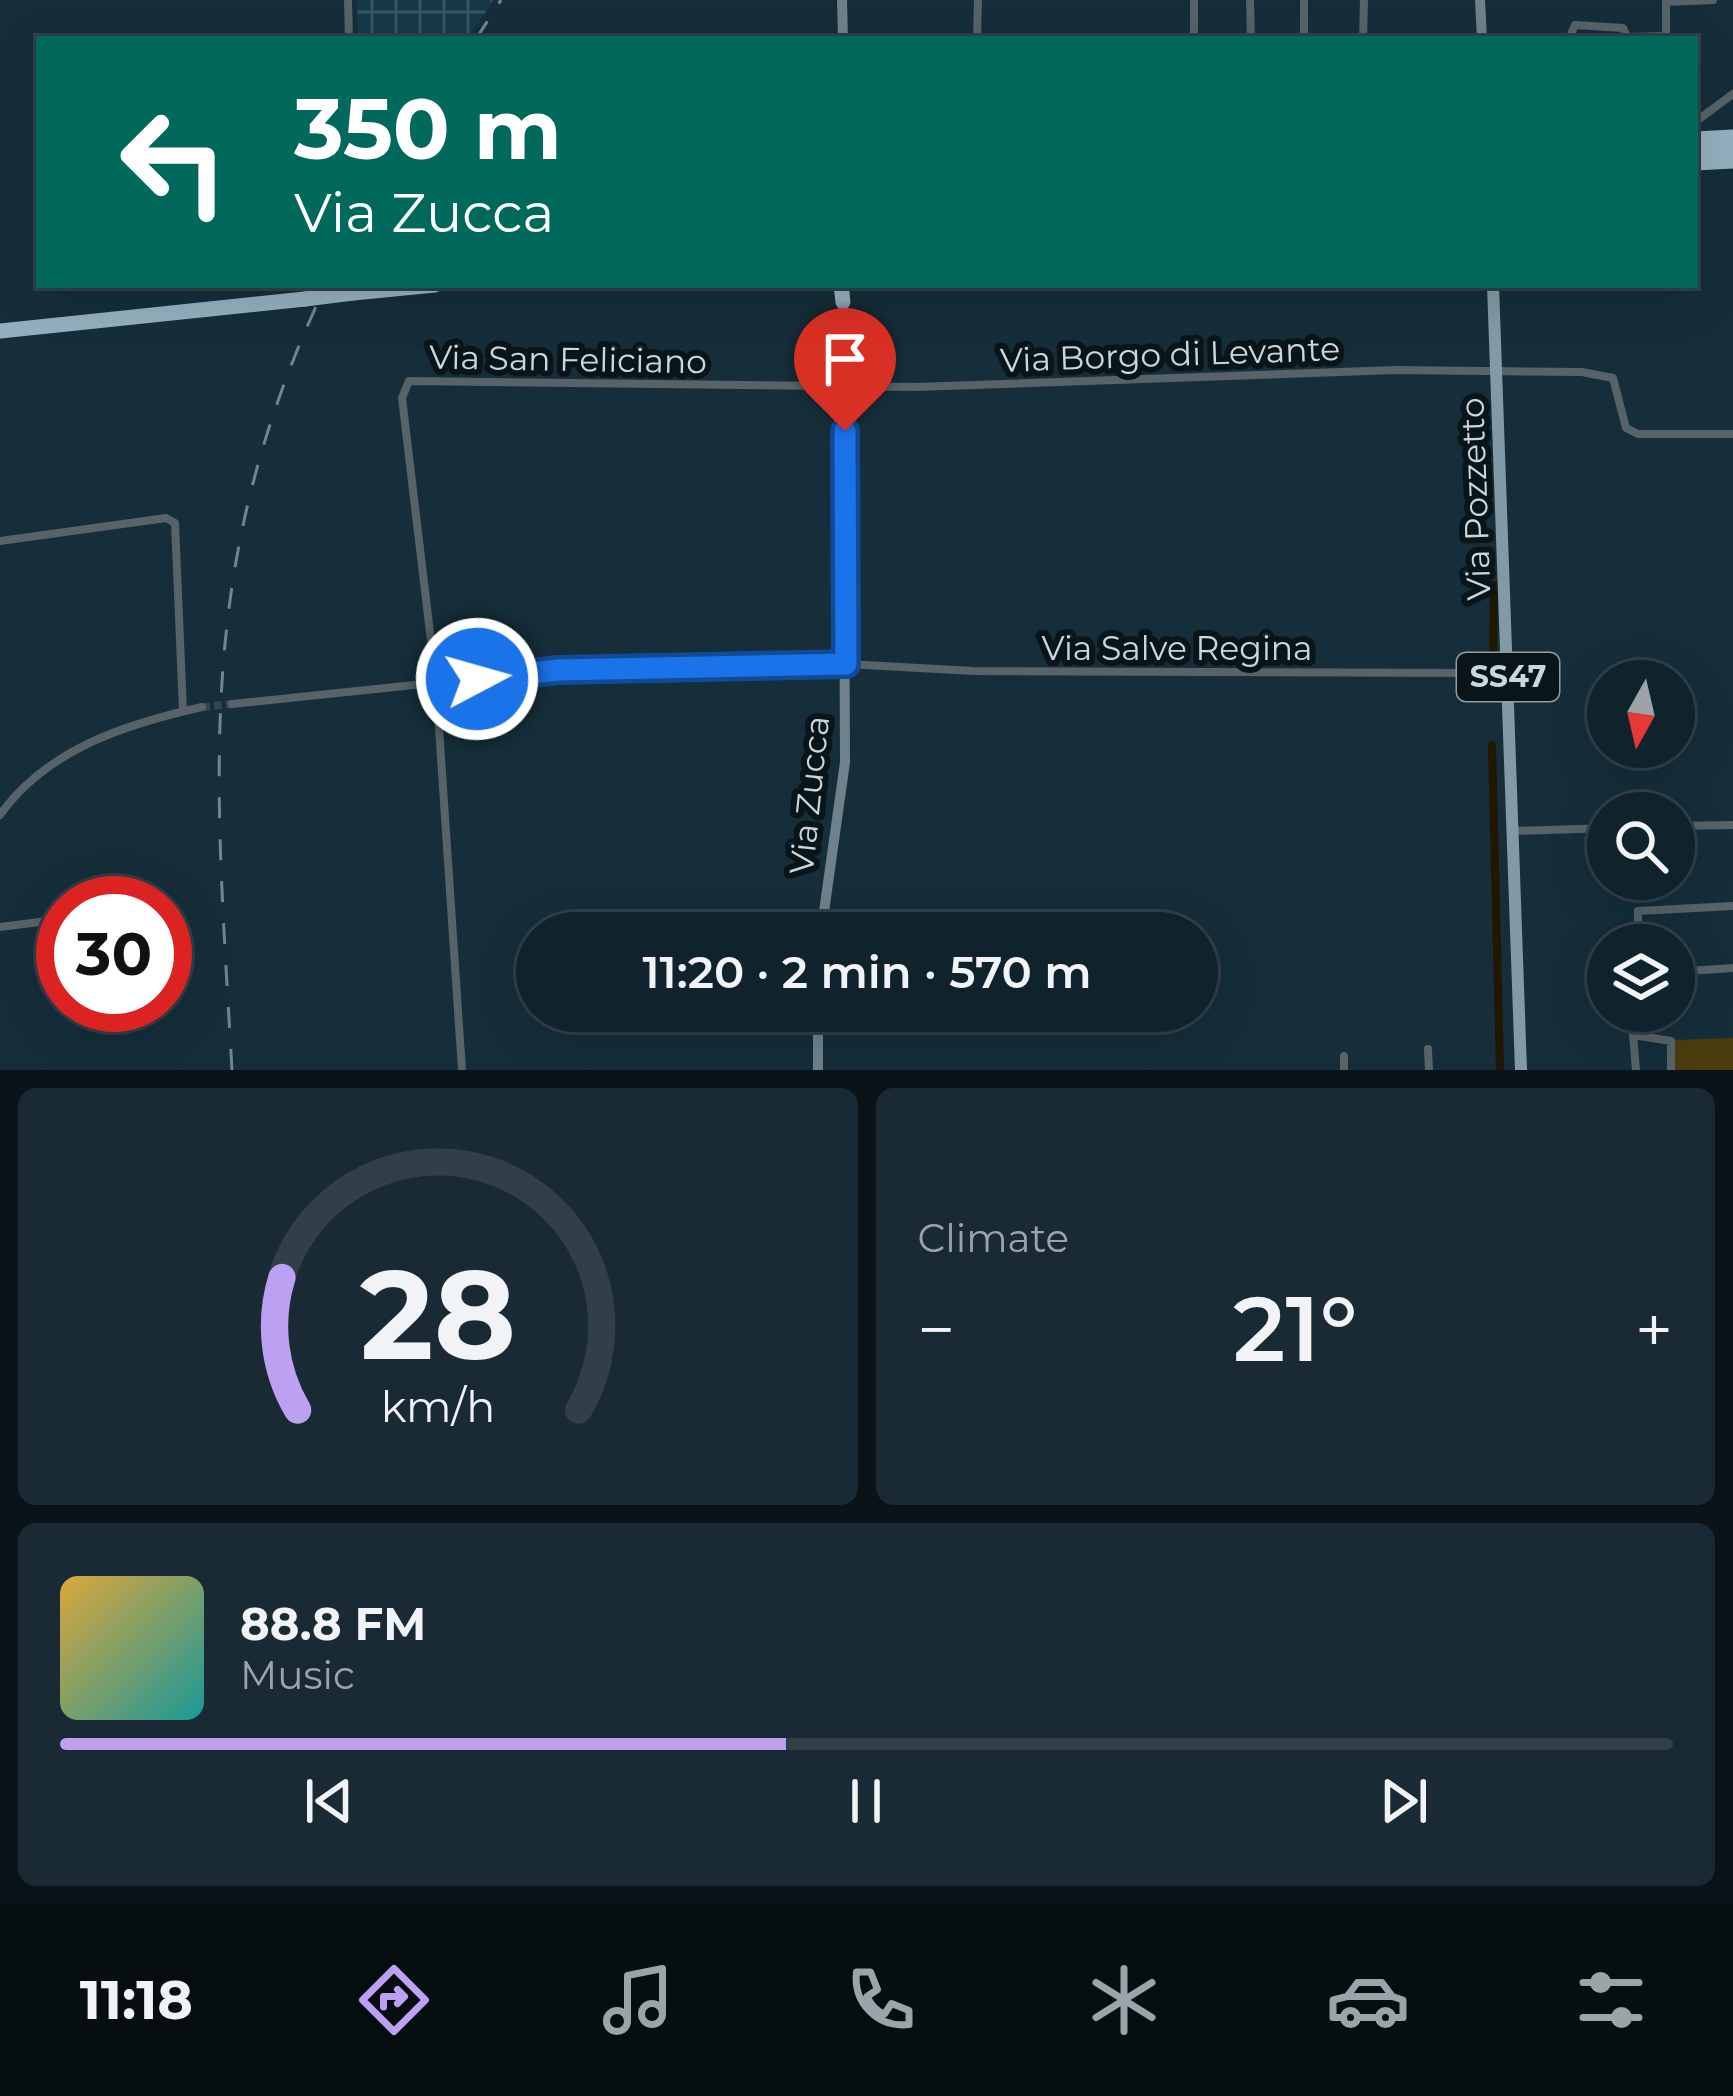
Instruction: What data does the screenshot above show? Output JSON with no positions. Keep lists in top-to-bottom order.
{
  "streets": {
    "main road": ["Via Pozzetto", "SS47"],
    "street": [
      "Via Borgo di Levante",
      "Via San Feliciano",
      "Via Salve Regina",
      "Via Zucca"
    ]
  },
  "crossings": [
    ["Via Borgo di Levante", "Via San Feliciano"],
    ["Via Borgo di Levante", "Via Pozzetto"],
    ["Via Borgo di Levante", "Via Zucca"],
    ["Via San Feliciano", "Via Salve Regina"],
    ["Via San Feliciano", "Via Zucca"],
    ["Via Pozzetto", "Via Salve Regina"],
    ["Via Salve Regina", "Via Zucca"]
  ],
  "north": "bottom",
  "page": {
    "turn": ["350 m", "Via Zucca"],
    "limit": "30",
    "trip": "11:20 · 2 min · 570 m",
    "tile": "Climate",
    "heat": ["−", "21°", "+"],
    "song": ["88.8 FM", "Music"],
    "tabs": "11:18",
    "gauge": ["28", "km/h"]
  }
}
